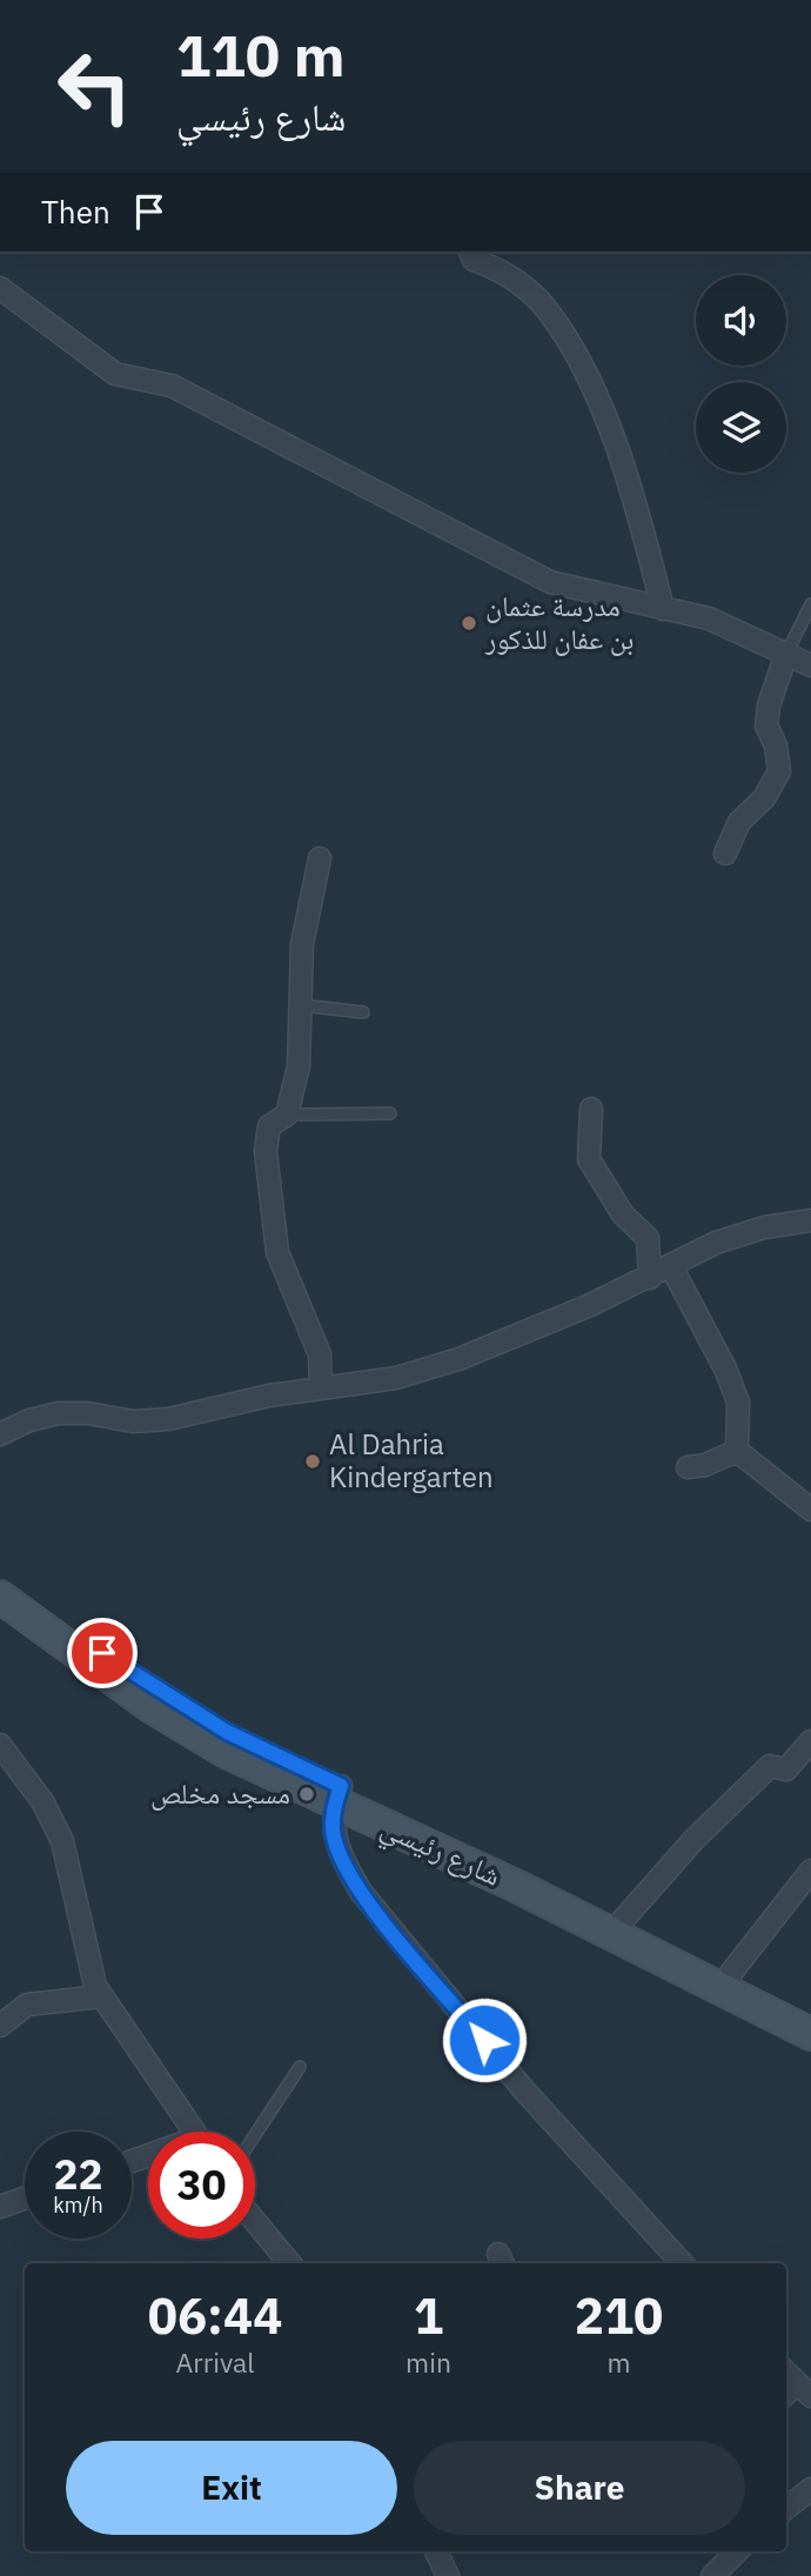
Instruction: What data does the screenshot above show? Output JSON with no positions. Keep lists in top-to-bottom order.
{
  "streets": {
    "main road": ["شارع رئيسي"]
  },
  "places": ["مدرسة عثمان بن عفان للذكور", "Al Dahria Kindergarten", "مسجد مخلص"],
  "page": {
    "turn": ["110 m", "شارع رئيسي"],
    "then": "Then",
    "speed": "22 km/h",
    "limit": "30",
    "eta": [
      "06:44",
      "Arrival",
      "1",
      "min",
      "210",
      "m"
    ],
    "buttons": ["Exit", "Share"]
  }
}
